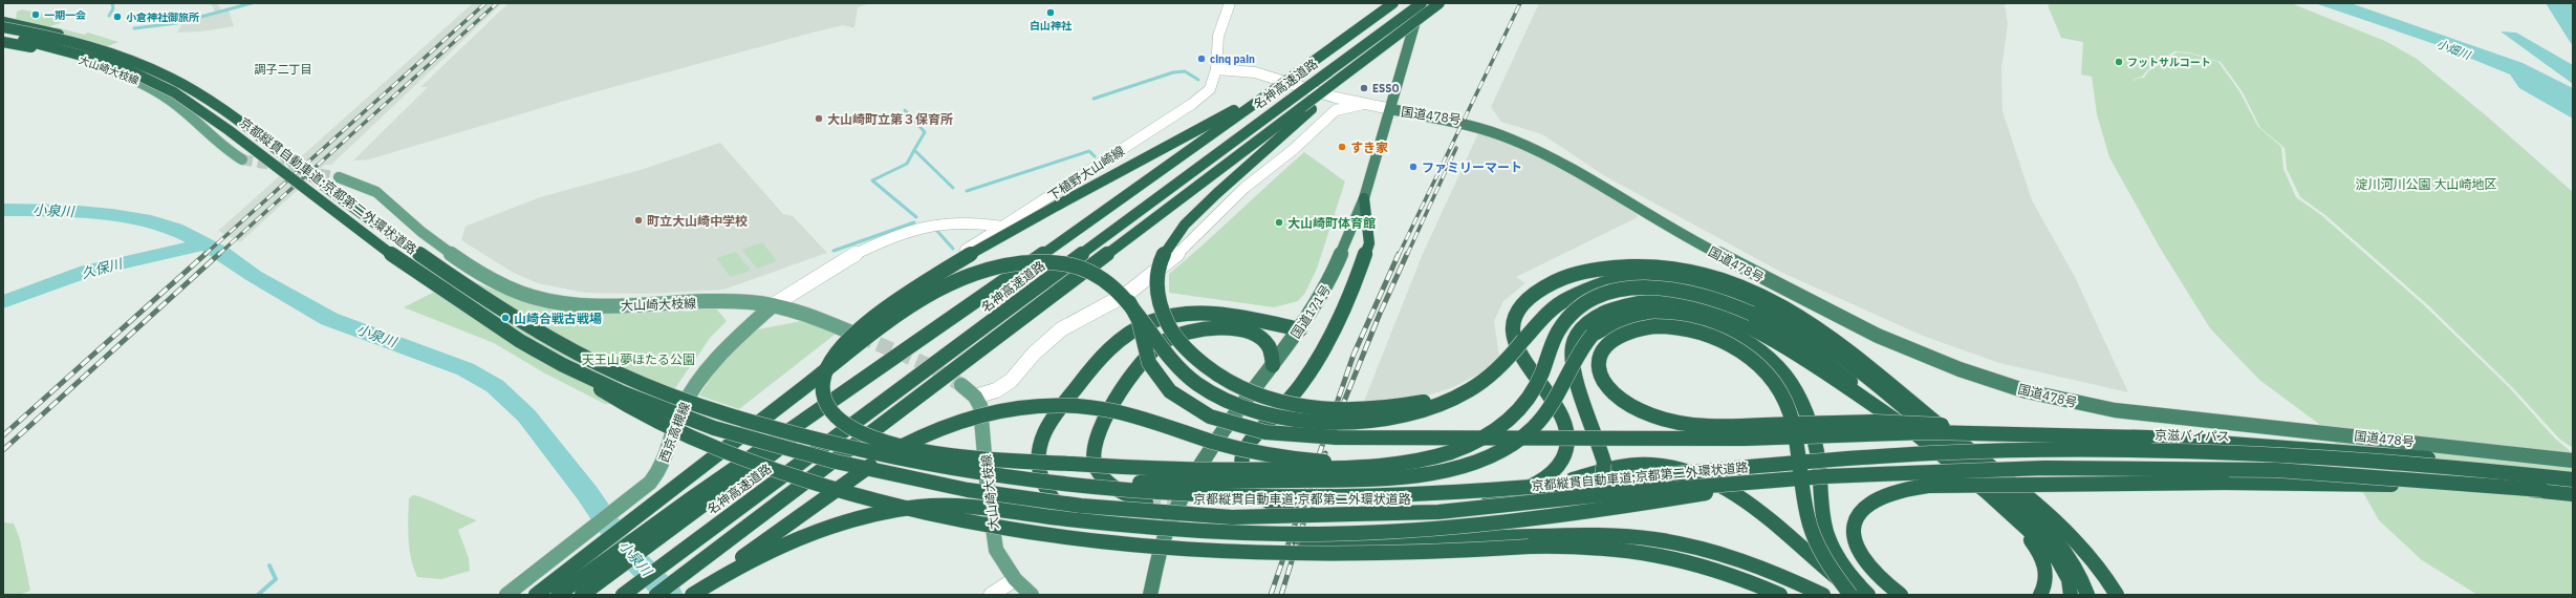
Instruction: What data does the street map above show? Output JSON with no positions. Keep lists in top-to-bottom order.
{
  "streets": {
    "highway": [
      "名神高速道路",
      "国道478号",
      "京都縦貫自動車道;京都第二外環状道路",
      "国道171号",
      "京滋バイパス"
    ],
    "main road": ["大山崎大枝線", "西京高槻線"],
    "street": ["下植野大山崎線"]
  },
  "crossings": [
    ["大山崎大枝線", "京都縦貫自動車道;京都第二外環状道路"],
    ["大山崎大枝線", "西京高槻線"],
    ["名神高速道路", "国道171号"],
    ["国道478号", "国道171号"],
    ["京都縦貫自動車道;京都第二外環状道路", "京滋バイパス"]
  ],
  "districts": ["調子二丁目"],
  "water": ["小畑川", "小泉川", "久保川"],
  "parks": ["淀川河川公園 大山崎地区", "天王山夢ほたる公園"],
  "places": [
    "白山神社",
    "一期一会",
    "小倉神社御旅所",
    "cinq pain",
    "フットサルコート",
    "ESSO",
    "大山崎町立第３保育所",
    "すき家",
    "ファミリーマート",
    "町立大山崎中学校",
    "大山崎町体育館",
    "山崎合戦古戦場"
  ]
}
